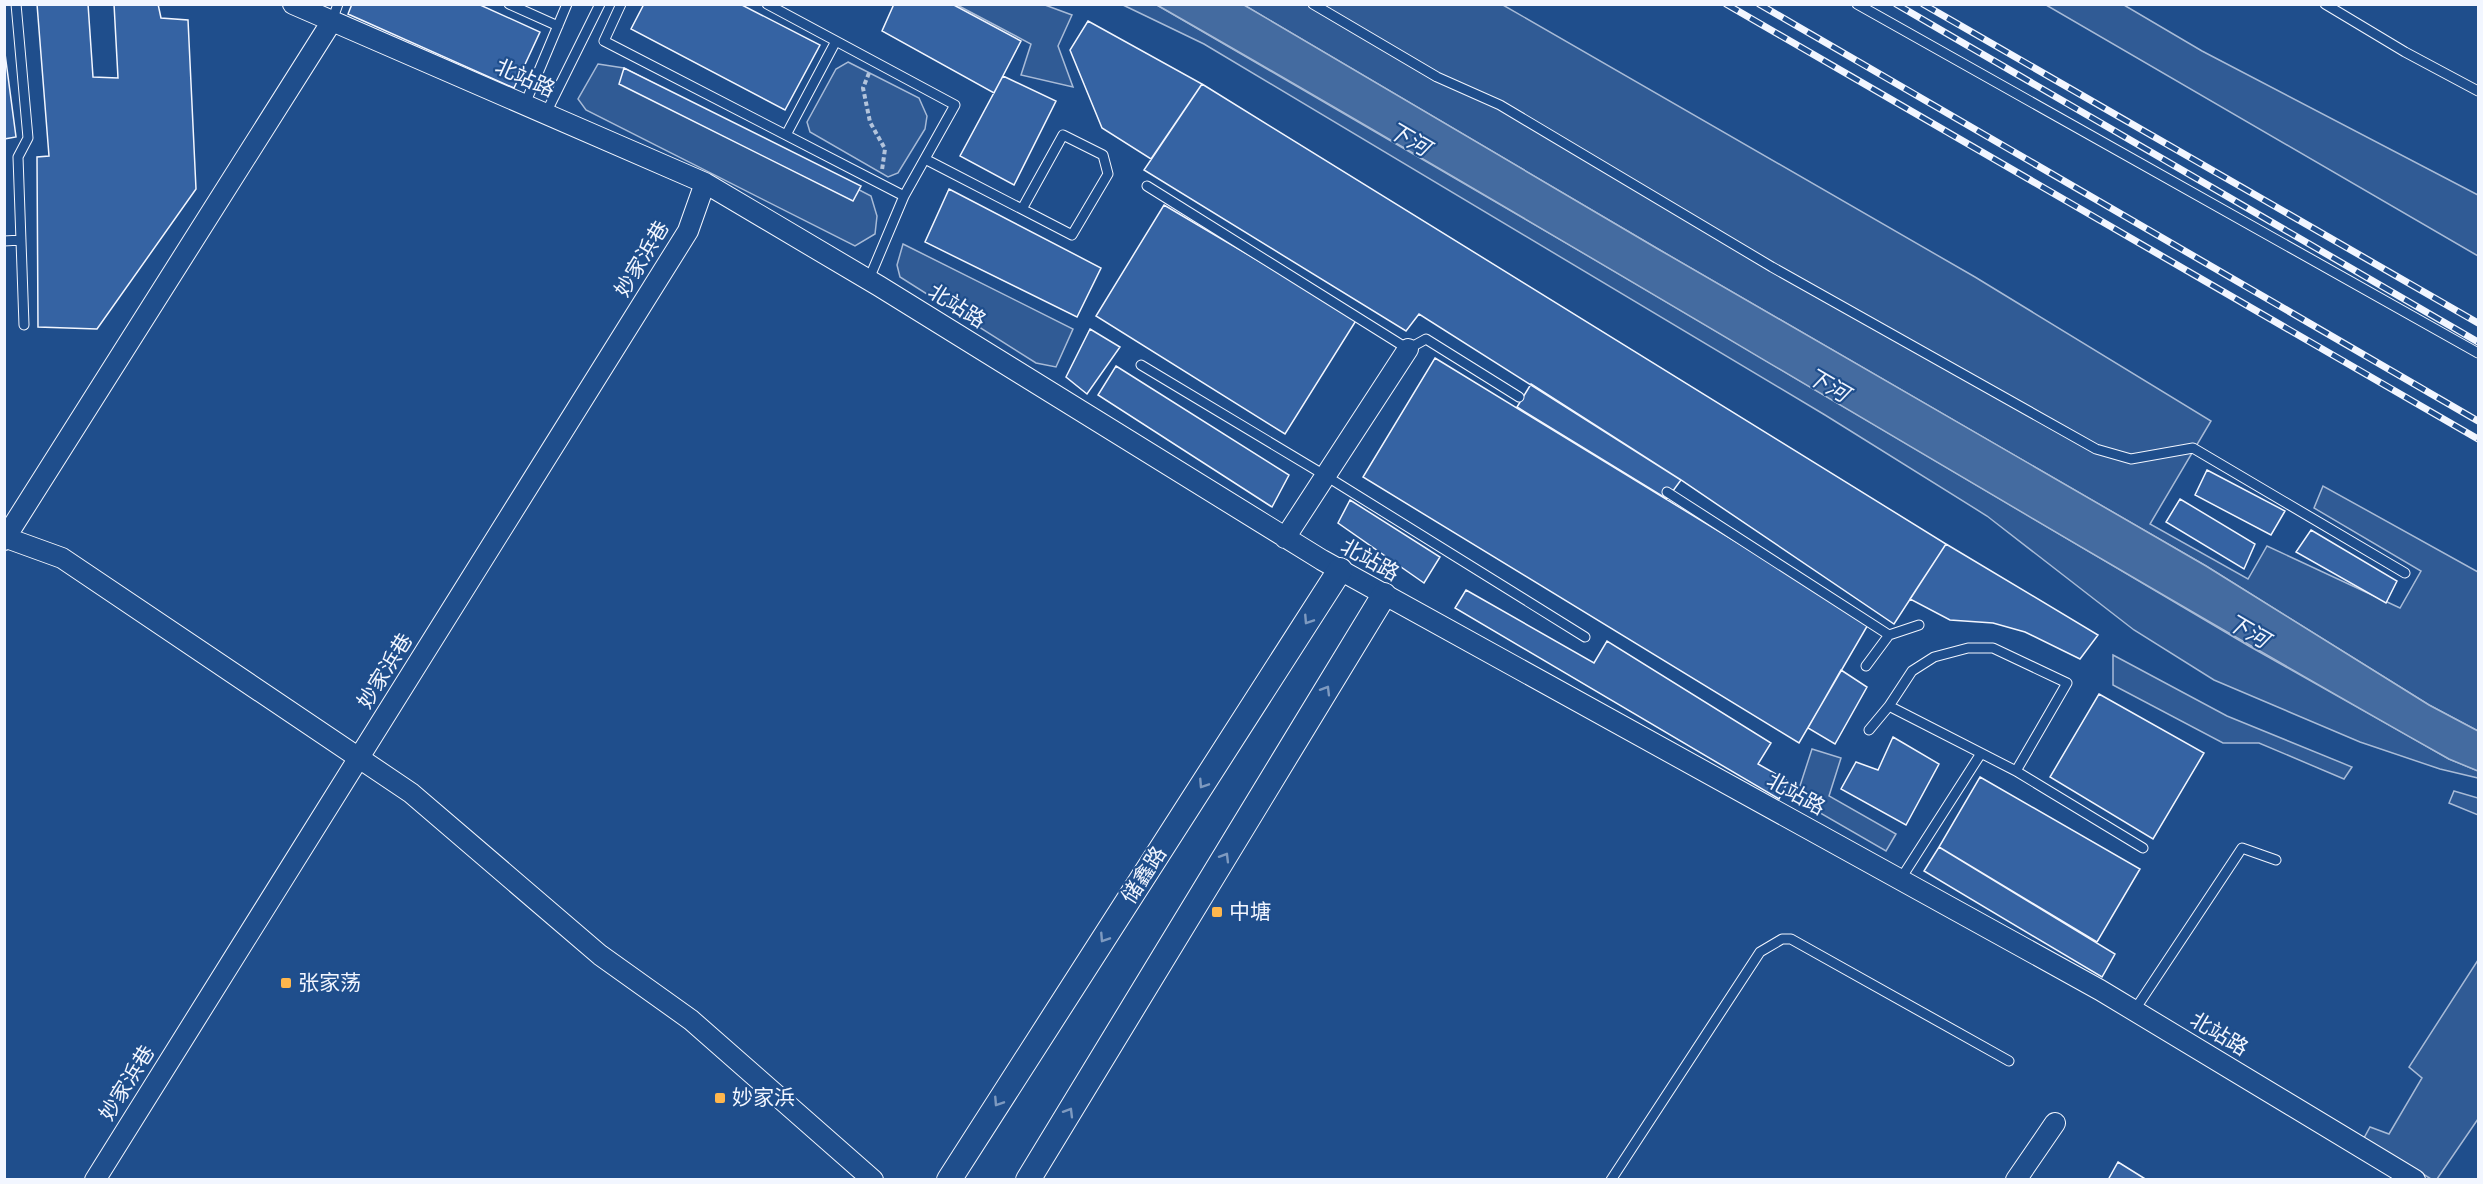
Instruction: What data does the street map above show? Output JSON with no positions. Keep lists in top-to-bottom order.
{
  "streets": {
    "street": ["北站路", "妙家浜巷", "储鑫路"]
  },
  "crossings": [
    ["北站路", "妙家浜巷"],
    ["北站路", "储鑫路"]
  ],
  "water": ["下河"],
  "places": {
    "transit": ["中塘", "张家荡", "妙家浜"]
  }
}
